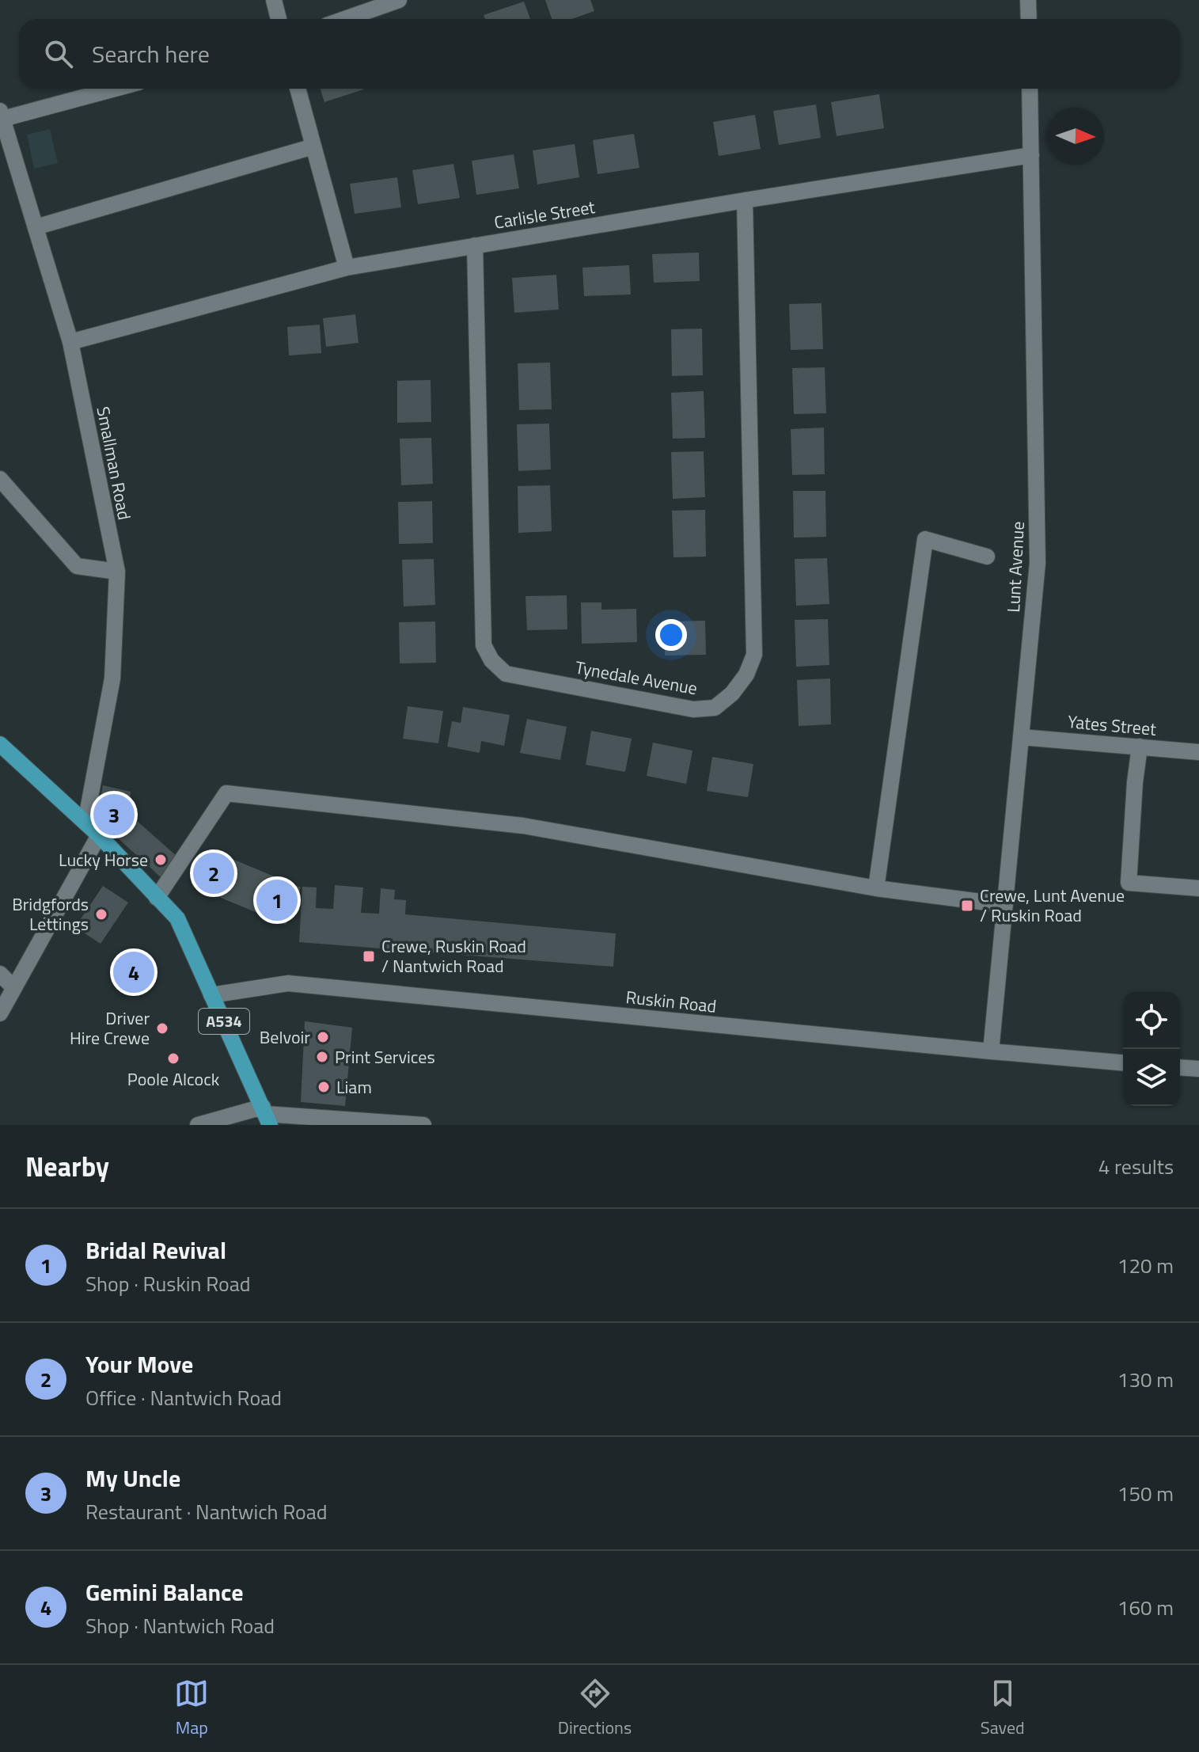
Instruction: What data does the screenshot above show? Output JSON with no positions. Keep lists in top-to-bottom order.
{
  "streets": {
    "main road": ["A534"],
    "street": [
      "Carlisle Street",
      "Smallman Road",
      "Lunt Avenue",
      "Tynedale Avenue",
      "Yates Street",
      "Ruskin Road"
    ]
  },
  "crossings": [
    ["Carlisle Street", "Smallman Road"],
    ["Carlisle Street", "Lunt Avenue"],
    ["Carlisle Street", "Tynedale Avenue"],
    ["Smallman Road", "A534"],
    ["Lunt Avenue", "Yates Street"],
    ["Lunt Avenue", "Ruskin Road"],
    ["Ruskin Road", "A534"]
  ],
  "places": {
    "other": [
      "Lucky Horse",
      "Bridgfords Lettings",
      "Driver Hire Crewe",
      "Belvoir",
      "Print Services",
      "Poole Alcock",
      "Liam"
    ],
    "transit": ["Crewe, Lunt Avenue / Ruskin Road", "Crewe, Ruskin Road / Nantwich Road"]
  },
  "north": "right",
  "page": {
    "search": "Search here",
    "pins": [
      "3",
      "2",
      "1",
      "4"
    ],
    "heading": ["Nearby", "4 results"],
    "list": [
      {
        "mark": "1",
        "name": "Bridal Revival",
        "note": "Shop · Ruskin Road",
        "value": "120 m"
      },
      {
        "mark": "2",
        "name": "Your Move",
        "note": "Office · Nantwich Road",
        "value": "130 m"
      },
      {
        "mark": "3",
        "name": "My Uncle",
        "note": "Restaurant · Nantwich Road",
        "value": "150 m"
      },
      {
        "mark": "4",
        "name": "Gemini Balance",
        "note": "Shop · Nantwich Road",
        "value": "160 m"
      }
    ],
    "nav": ["Map", "Directions", "Saved"]
  }
}
